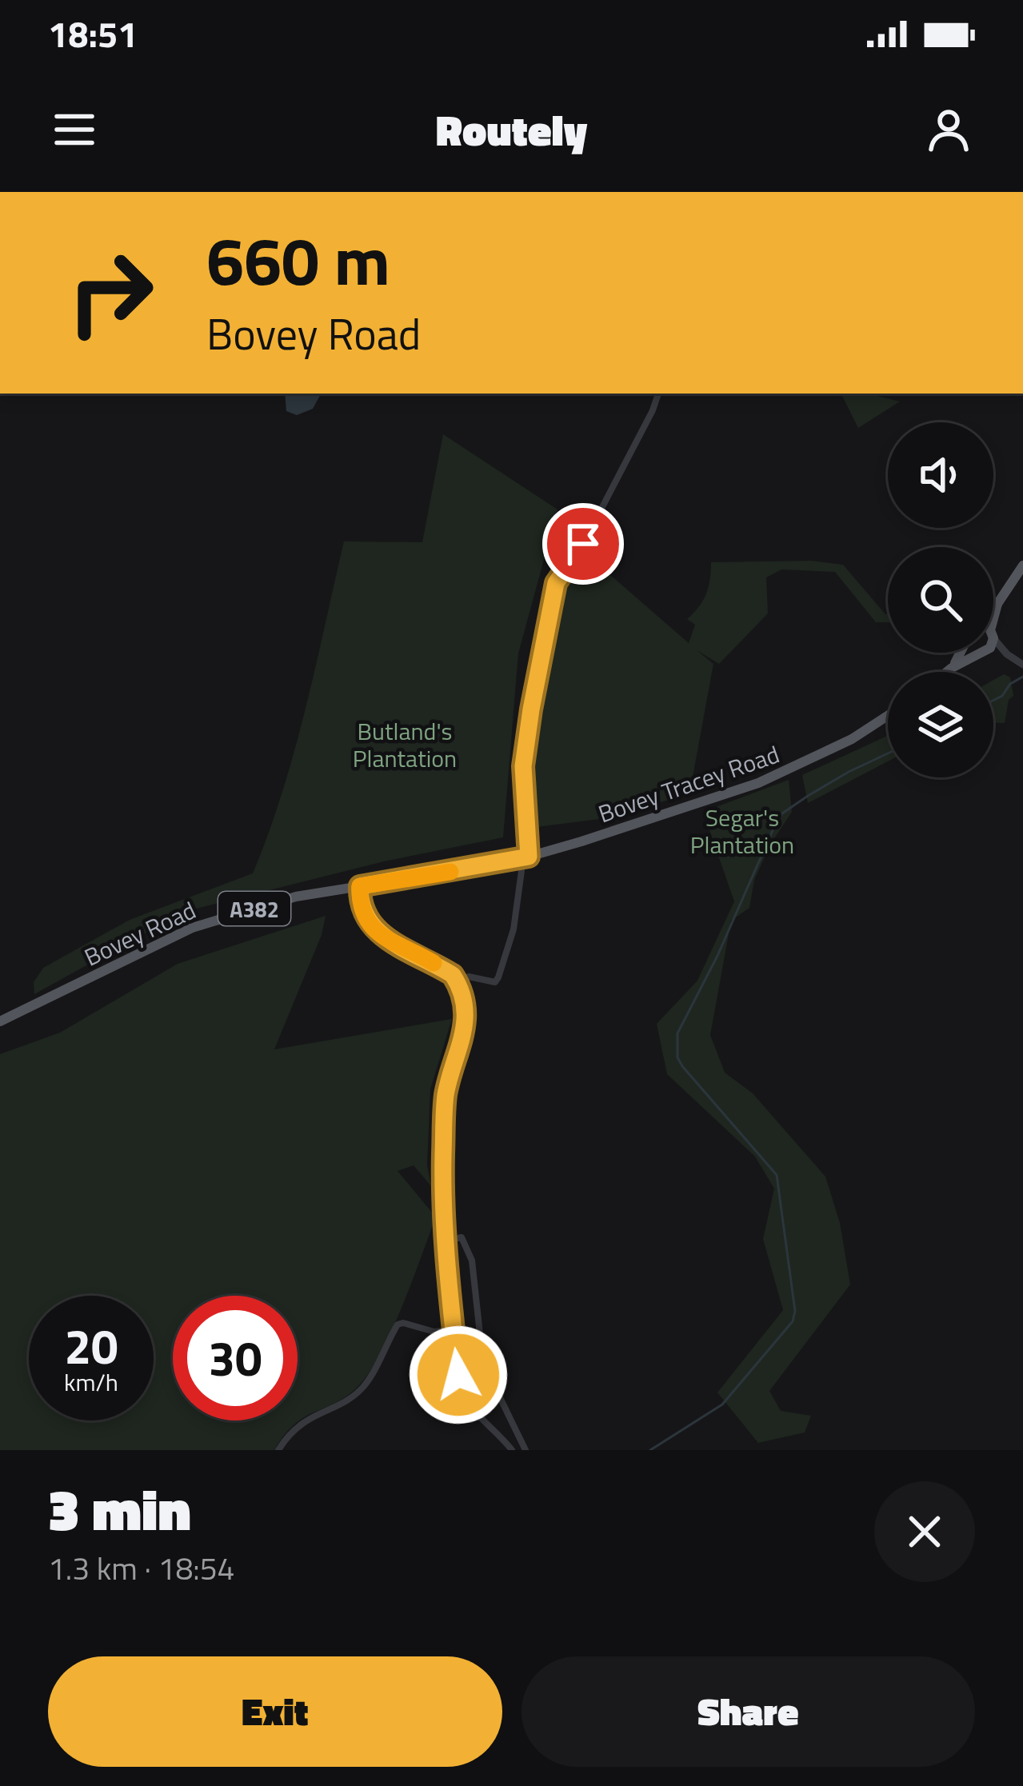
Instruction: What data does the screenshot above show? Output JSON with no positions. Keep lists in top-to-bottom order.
{
  "streets": {
    "main road": ["Bovey Tracey Road", "A382", "Bovey Road"]
  },
  "crossings": [
    ["Bovey Tracey Road", "Bovey Road"]
  ],
  "parks": ["Butland's Plantation", "Segar's Plantation"],
  "page": {
    "status": "18:51",
    "header": "Routely",
    "turn": ["660 m", "Bovey Road"],
    "speed": "20 km/h",
    "limit": "30",
    "heading": ["3 min", "1.3 km · 18:54"],
    "buttons": ["Exit", "Share"]
  }
}
